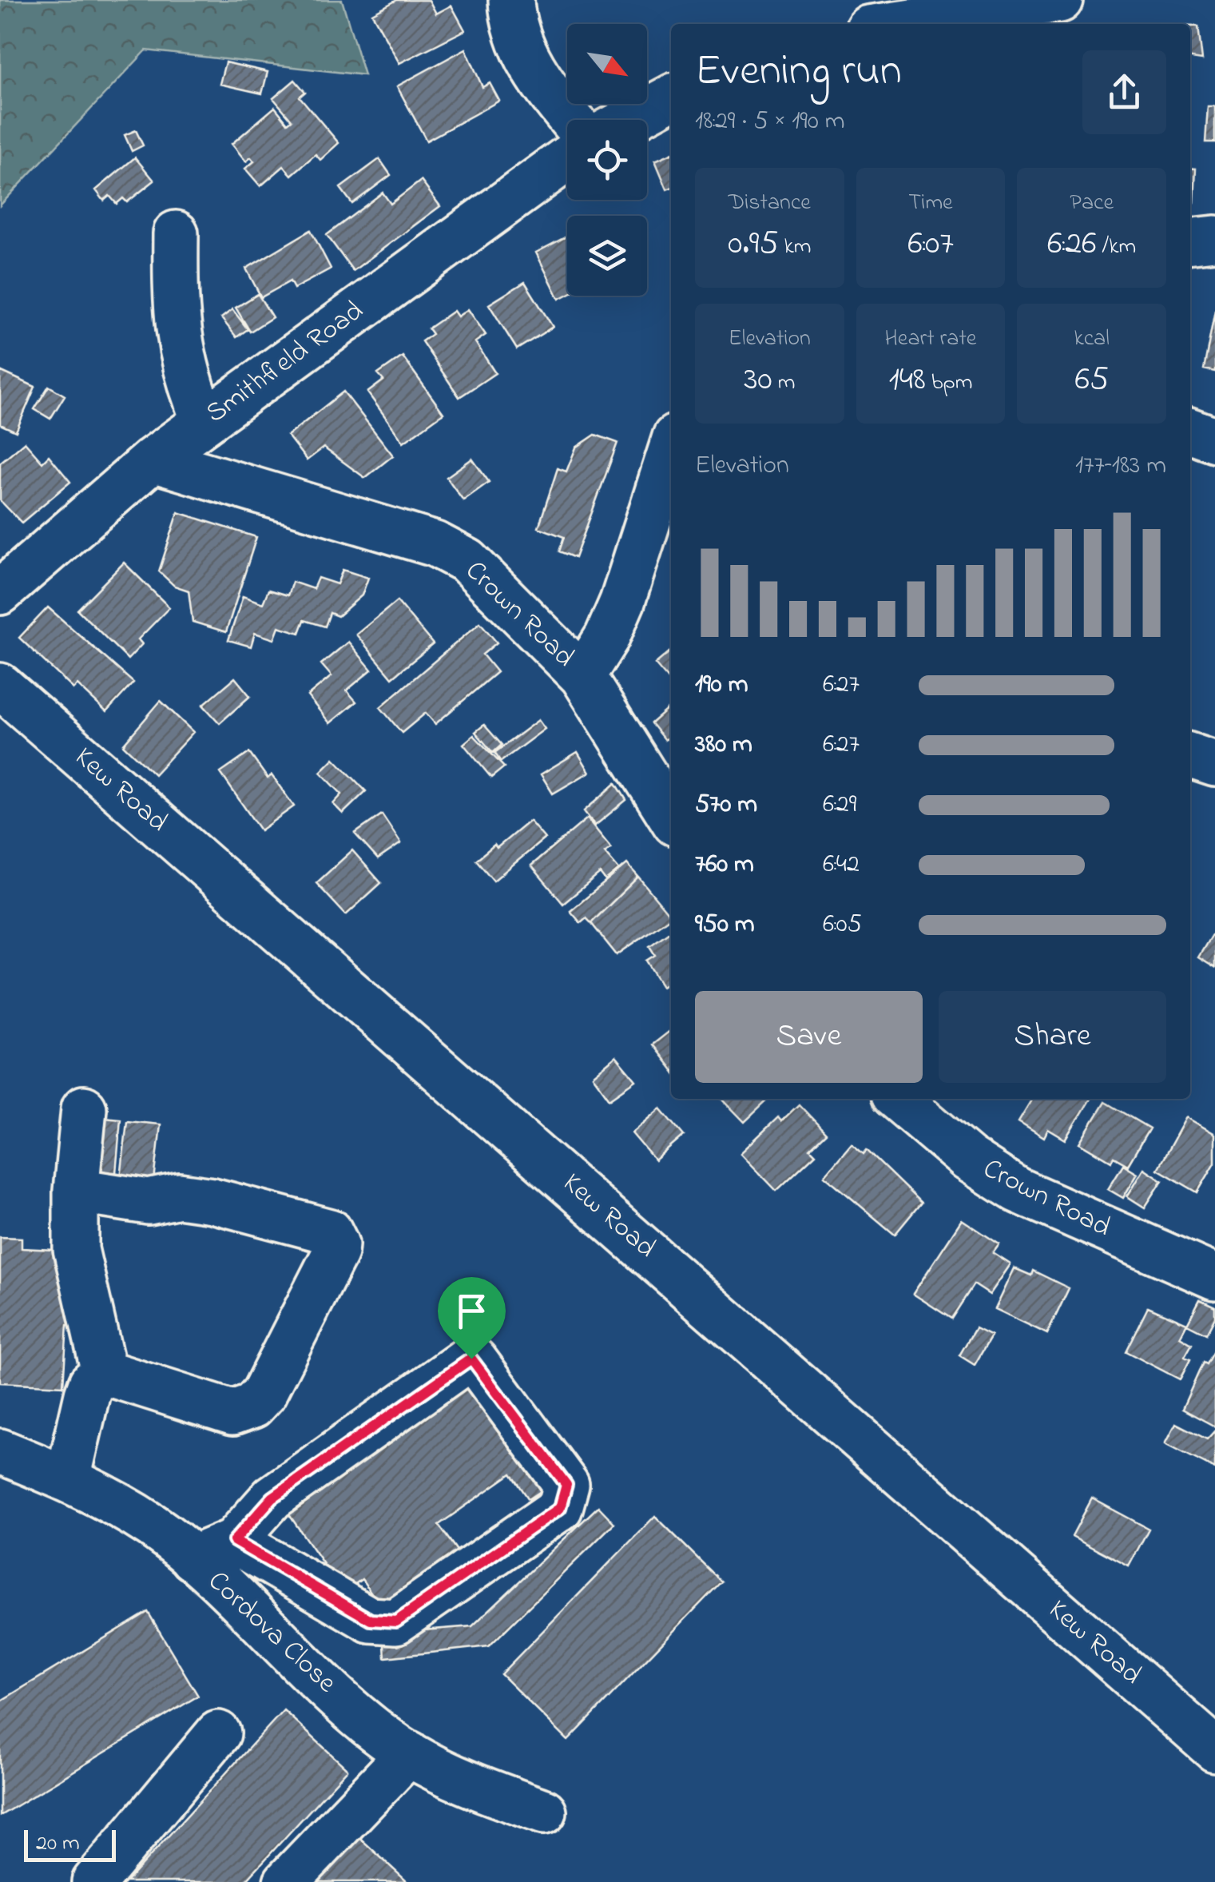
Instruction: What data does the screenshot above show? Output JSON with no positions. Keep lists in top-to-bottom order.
{
  "streets": {
    "street": [
      "Smithfield Road",
      "Crown Road",
      "Kew Road",
      "Cordova Close"
    ]
  },
  "crossings": [
    ["Smithfield Road", "Crown Road"]
  ],
  "scale_bar": "20 m",
  "north": "bottom right",
  "page": {
    "heading": ["Evening run", "18:29 · 5 × 190 m"],
    "stats": [
      ["Distance", "0.95 km"],
      ["Time", "6:07"],
      ["Pace", "6:26 /km"],
      ["Elevation", "30 m"],
      ["Heart rate", "148 bpm"],
      ["kcal", "65"]
    ],
    "chart": ["Elevation", "177–183 m"],
    "list": [
      {
        "name": "190 m",
        "note": "6:27"
      },
      {
        "name": "380 m",
        "note": "6:27"
      },
      {
        "name": "570 m",
        "note": "6:29"
      },
      {
        "name": "760 m",
        "note": "6:42"
      },
      {
        "name": "950 m",
        "note": "6:05"
      }
    ],
    "buttons": ["Save", "Share"],
    "scale": "20 m"
  }
}
